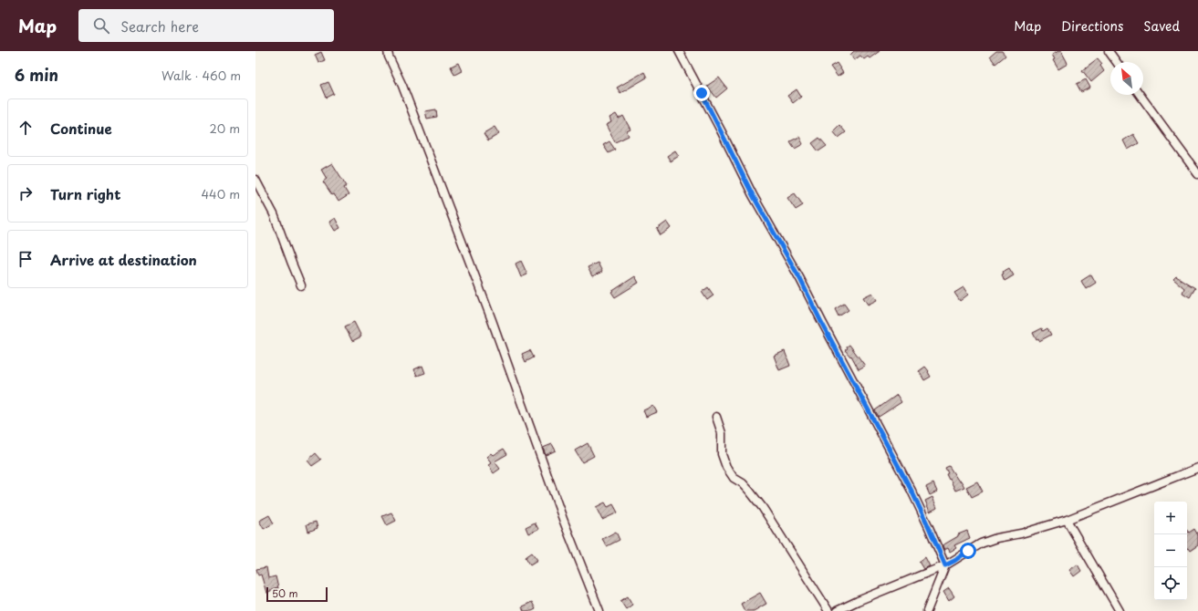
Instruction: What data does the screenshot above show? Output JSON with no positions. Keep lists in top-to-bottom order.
{
  "scale_bar": "50 m",
  "north": "top left",
  "page": {
    "header": "Map",
    "search": "Search here",
    "nav": ["Map", "Directions", "Saved"],
    "heading": ["6 min", "Walk · 460 m"],
    "list": [
      ["Continue", "20 m"],
      ["Turn right", "440 m"],
      "Arrive at destination"
    ],
    "map_buttons": ["+", "−"],
    "scale": "50 m"
  }
}
